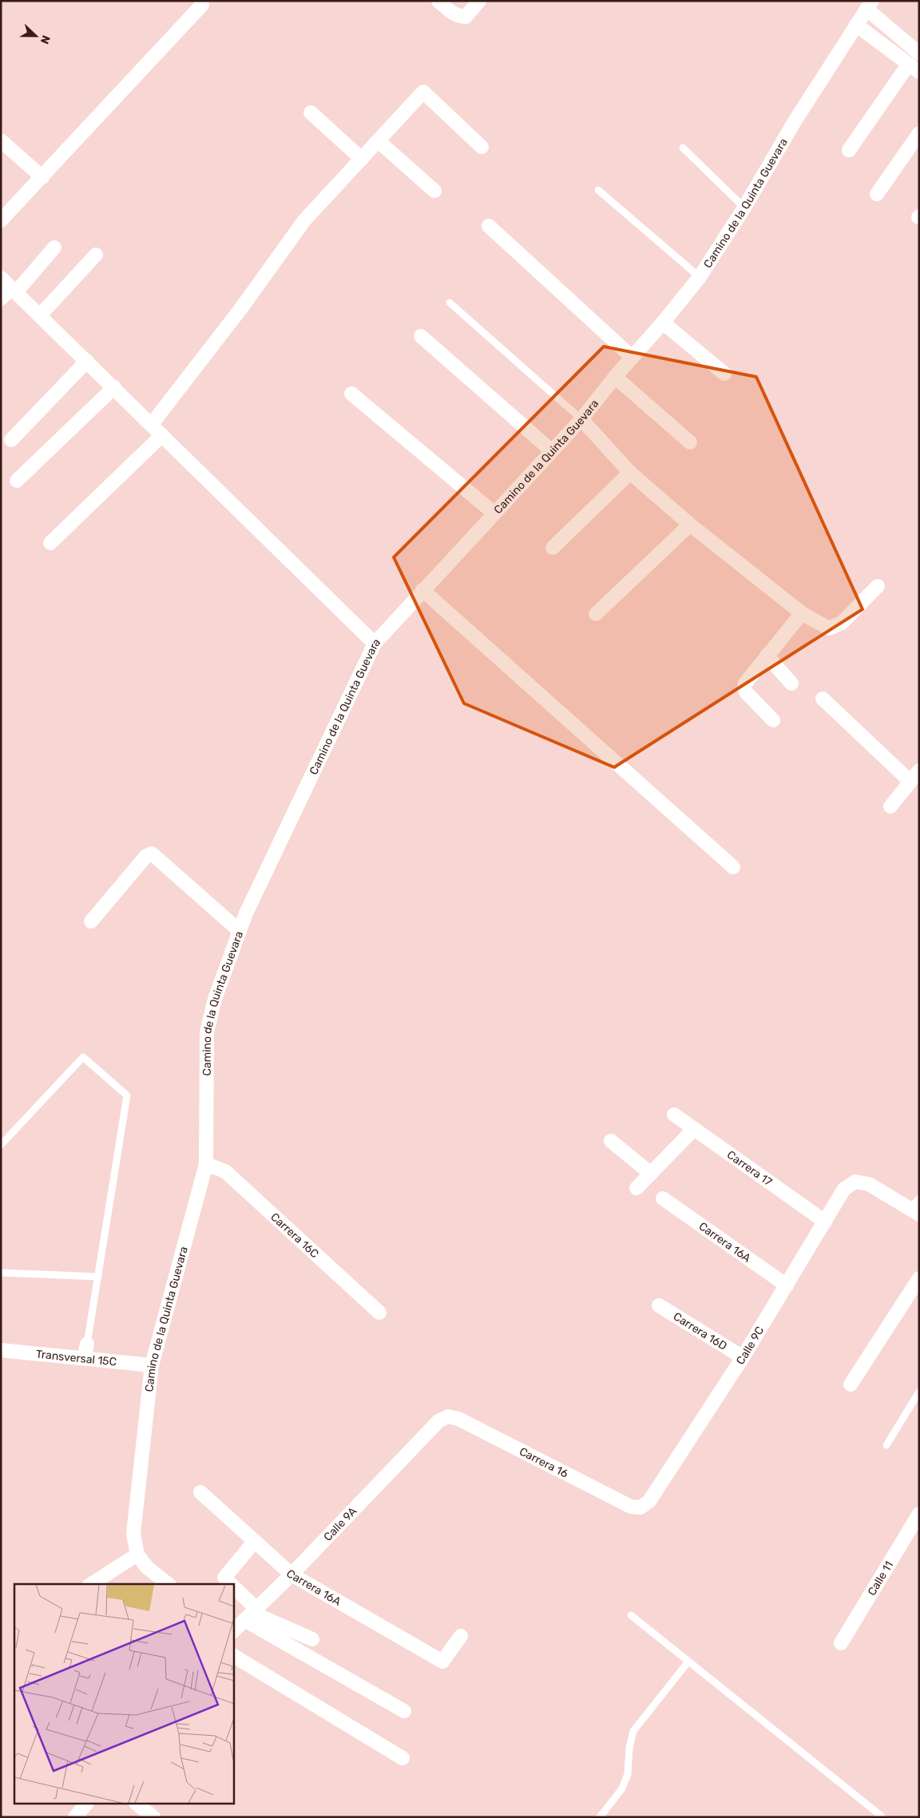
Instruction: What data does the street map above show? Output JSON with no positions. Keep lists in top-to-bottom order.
{
  "streets": {
    "street": [
      "Camino de la Quinta Guevara",
      "Carrera 17",
      "Carrera 16C",
      "Carrera 16A",
      "Carrera 16D",
      "Calle 9C",
      "Transversal 15C",
      "Carrera 16",
      "Calle 9A",
      "Calle 11"
    ]
  },
  "crossings": [
    ["Camino de la Quinta Guevara", "Carrera 16C"],
    ["Camino de la Quinta Guevara", "Transversal 15C"],
    ["Carrera 17", "Calle 9C"],
    ["Carrera 16A", "Calle 9C"],
    ["Carrera 16A", "Calle 9A"],
    ["Carrera 16D", "Calle 9C"],
    ["Calle 9C", "Carrera 16"],
    ["Carrera 16", "Calle 9A"]
  ],
  "north": "right"
}
